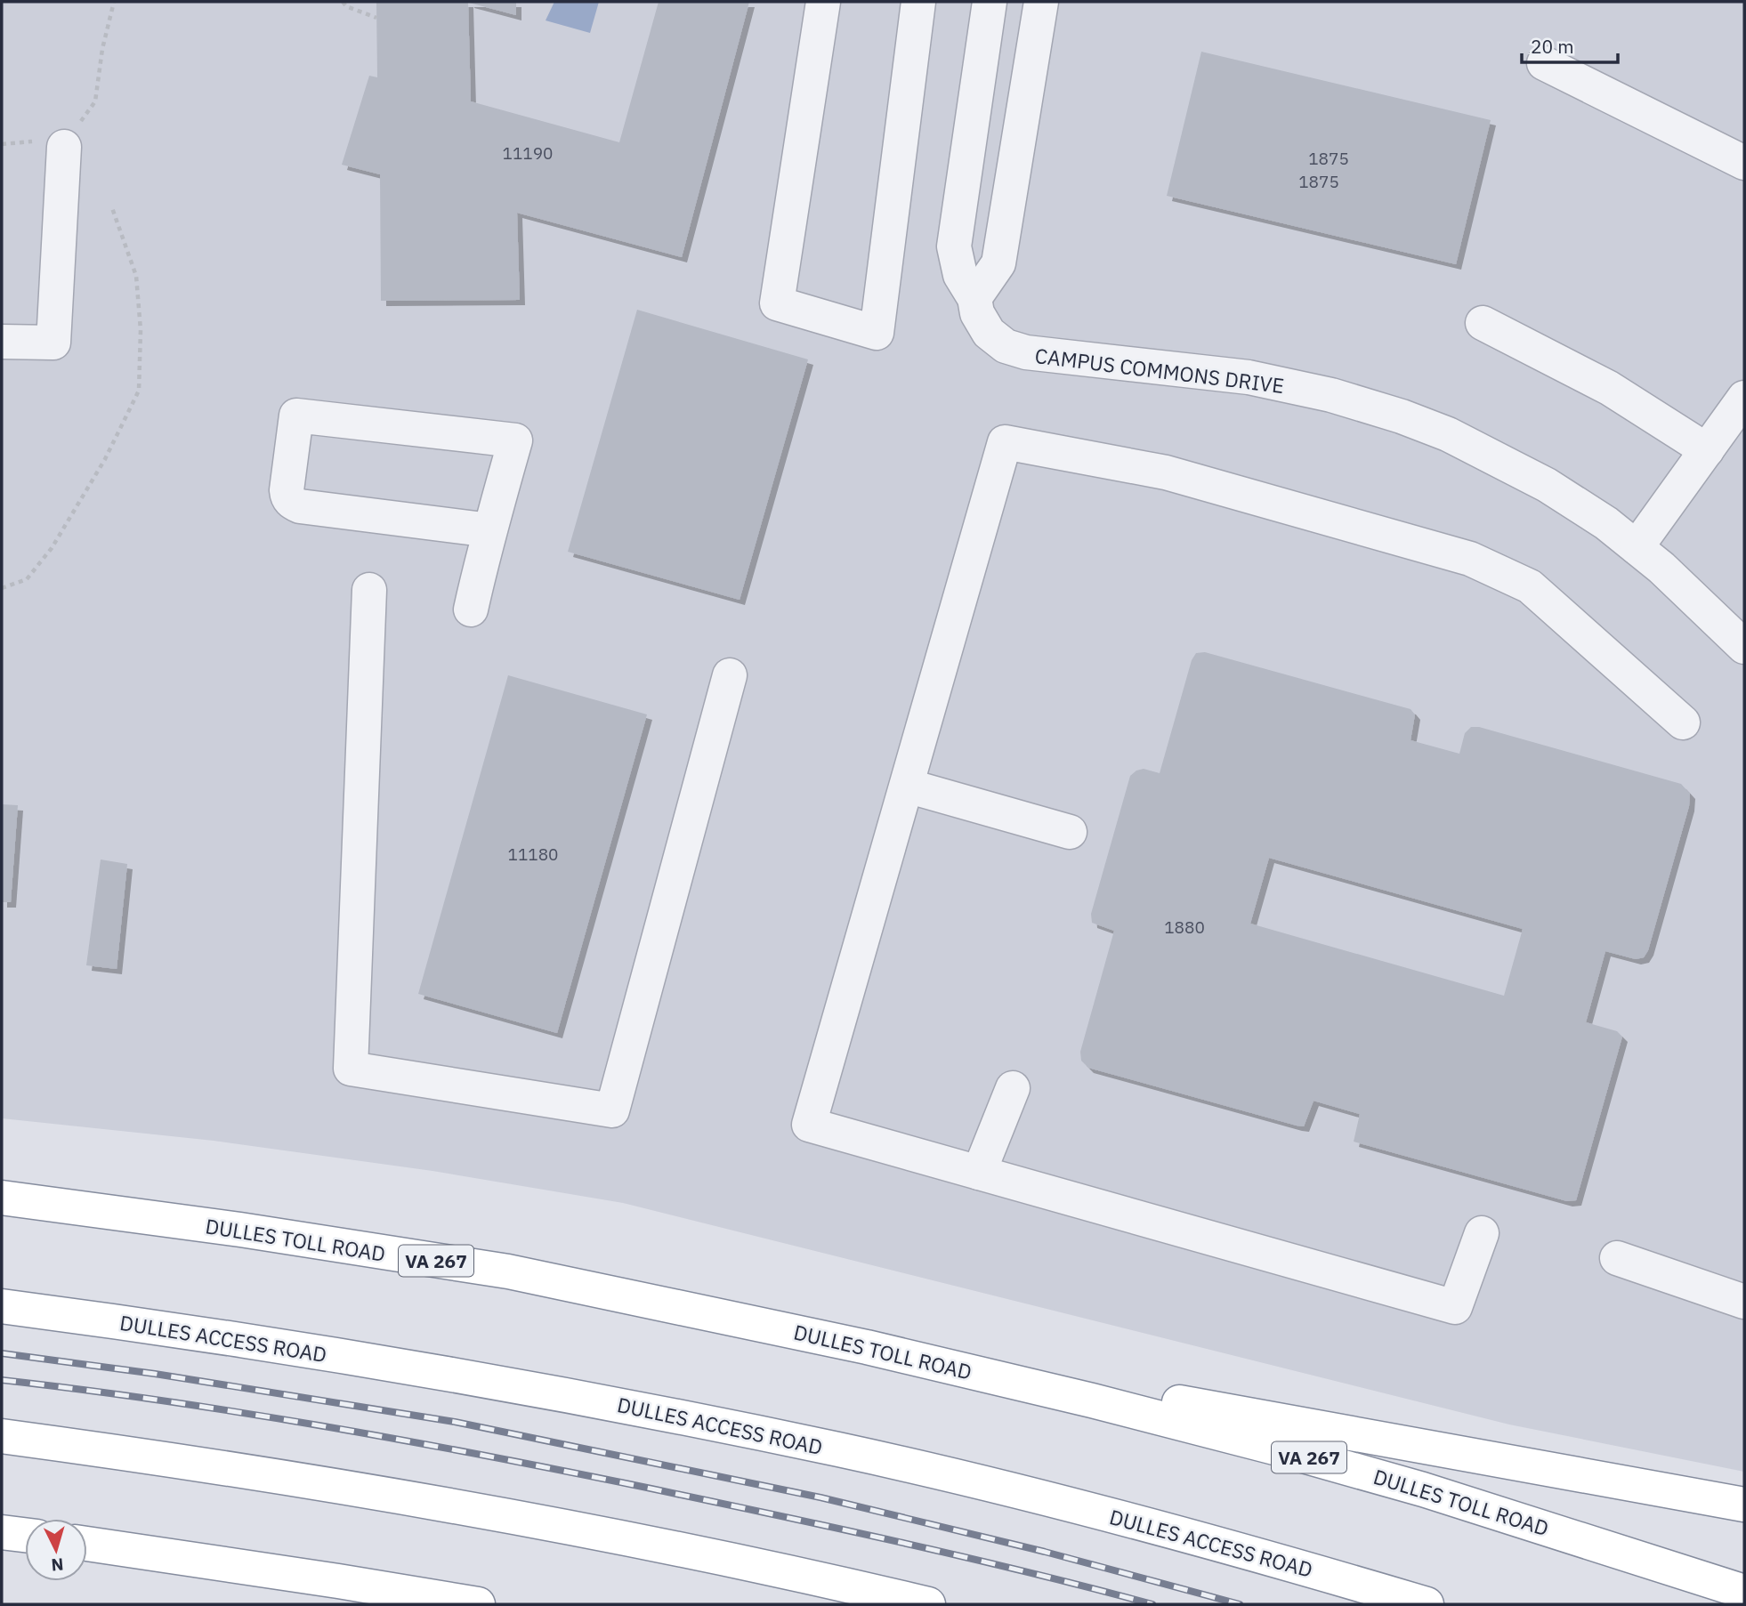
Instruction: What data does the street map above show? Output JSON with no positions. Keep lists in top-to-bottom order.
{
  "streets": {
    "highway": ["DULLES TOLL ROAD", "VA 267", "DULLES ACCESS ROAD"],
    "street": ["CAMPUS COMMONS DRIVE"]
  },
  "house_numbers": [
    "11190",
    "1875",
    "1875",
    "11180",
    "1880"
  ],
  "scale_bar": "20 m",
  "north": "bottom"
}
